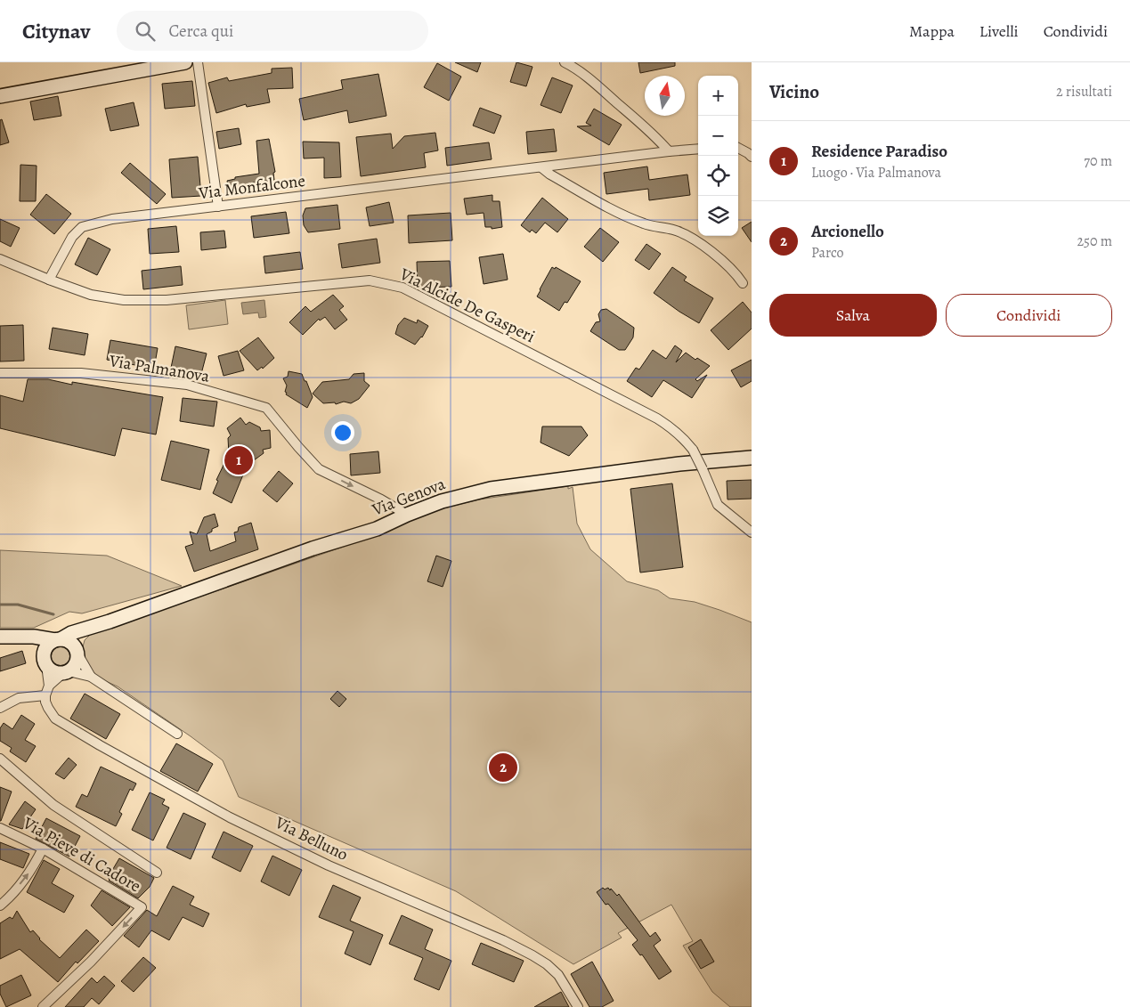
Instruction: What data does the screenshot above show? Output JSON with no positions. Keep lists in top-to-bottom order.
{
  "streets": {
    "main road": ["Via Genova"],
    "street": [
      "Via Monfalcone",
      "Via Alcide De Gasperi",
      "Via Palmanova",
      "Via Belluno",
      "Via Pieve di Cadore"
    ]
  },
  "crossings": [
    ["Via Monfalcone", "Via Alcide De Gasperi"],
    ["Via Palmanova", "Via Genova"]
  ],
  "one_way": ["Via Palmanova"],
  "north": "top",
  "page": {
    "header": "Citynav",
    "search": "Cerca qui",
    "nav": ["Mappa", "Livelli", "Condividi"],
    "heading": ["Vicino", "2 risultati"],
    "map_buttons": ["+", "−"],
    "list": [
      {
        "mark": "1",
        "name": "Residence Paradiso",
        "note": "Luogo · Via Palmanova",
        "value": "70 m"
      },
      {
        "mark": "2",
        "name": "Arcionello",
        "note": "Parco",
        "value": "250 m"
      }
    ],
    "buttons": ["Salva", "Condividi"],
    "pins": ["1", "2"]
  }
}
